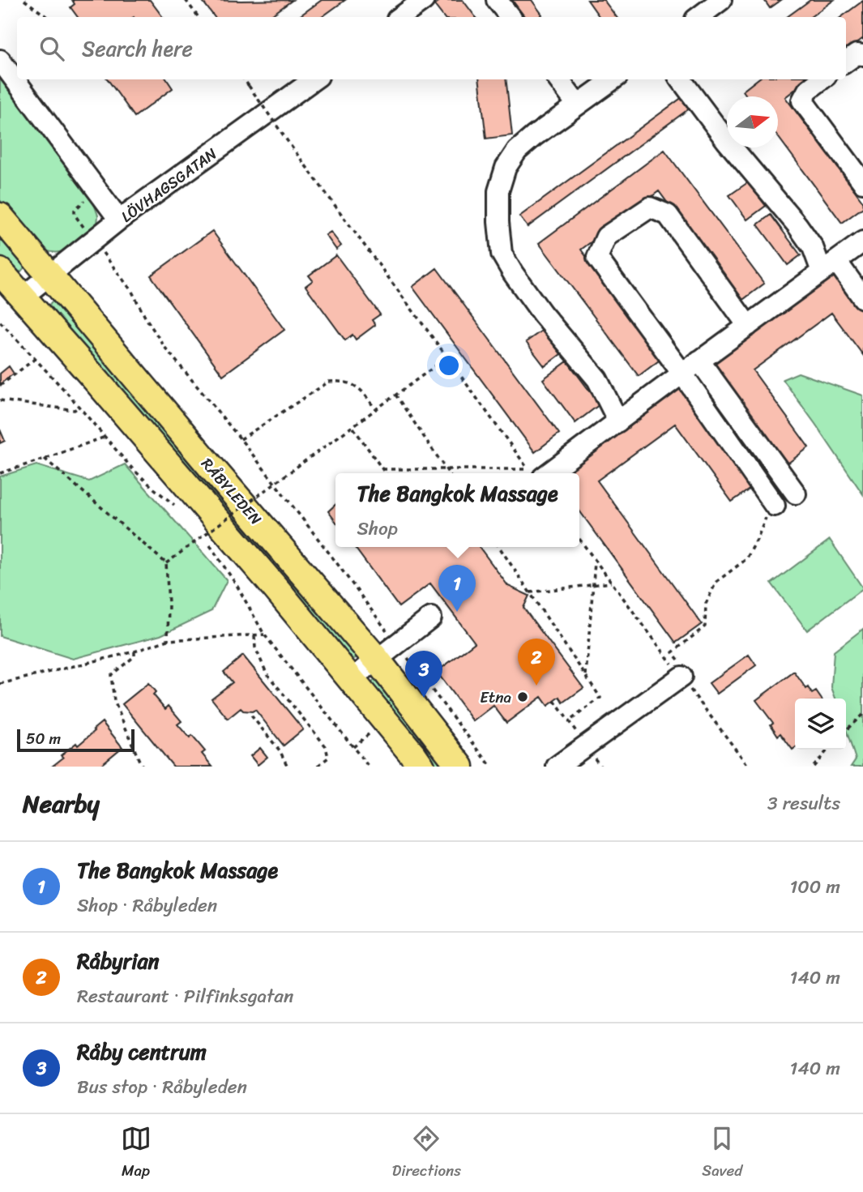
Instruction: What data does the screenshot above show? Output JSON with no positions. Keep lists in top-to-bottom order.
{
  "streets": {
    "main road": ["RÅBYLEDEN"],
    "street": ["LÖVHAGSGATAN"]
  },
  "crossings": [
    ["LÖVHAGSGATAN", "RÅBYLEDEN"]
  ],
  "places": ["Etna"],
  "scale_bar": "50 m",
  "north": "right",
  "page": {
    "search": "Search here",
    "popup": ["The Bangkok Massage", "Shop"],
    "pins": ["1", "2", "3"],
    "scale": "50 m",
    "heading": ["Nearby", "3 results"],
    "list": [
      {
        "mark": "1",
        "name": "The Bangkok Massage",
        "note": "Shop · Råbyleden",
        "value": "100 m"
      },
      {
        "mark": "2",
        "name": "Råbyrian",
        "note": "Restaurant · Pilfinksgatan",
        "value": "140 m"
      },
      {
        "mark": "3",
        "name": "Råby centrum",
        "note": "Bus stop · Råbyleden",
        "value": "140 m"
      }
    ],
    "nav": ["Map", "Directions", "Saved"]
  }
}
